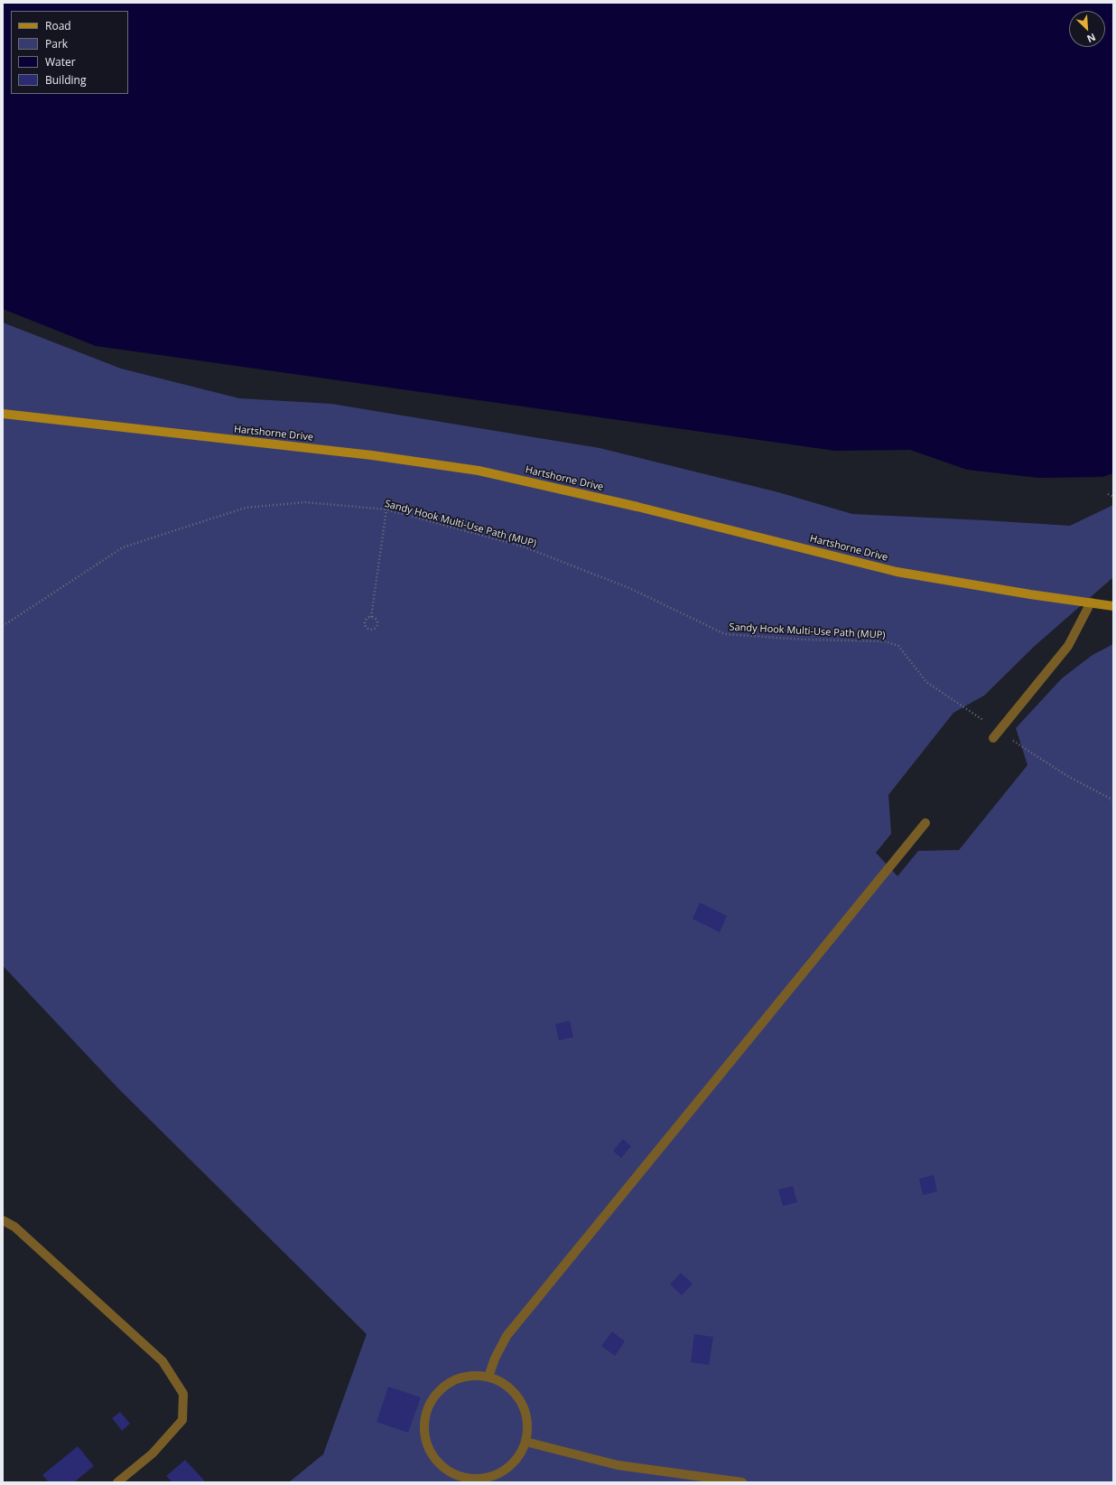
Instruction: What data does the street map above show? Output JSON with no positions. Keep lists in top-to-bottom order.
{
  "streets": {
    "main road": ["Hartshorne Drive"],
    "path": ["Sandy Hook Multi-Use Path (MUP)"]
  },
  "legend": [
    "Road",
    "Park",
    "Water",
    "Building"
  ],
  "north": "bottom right"
}
